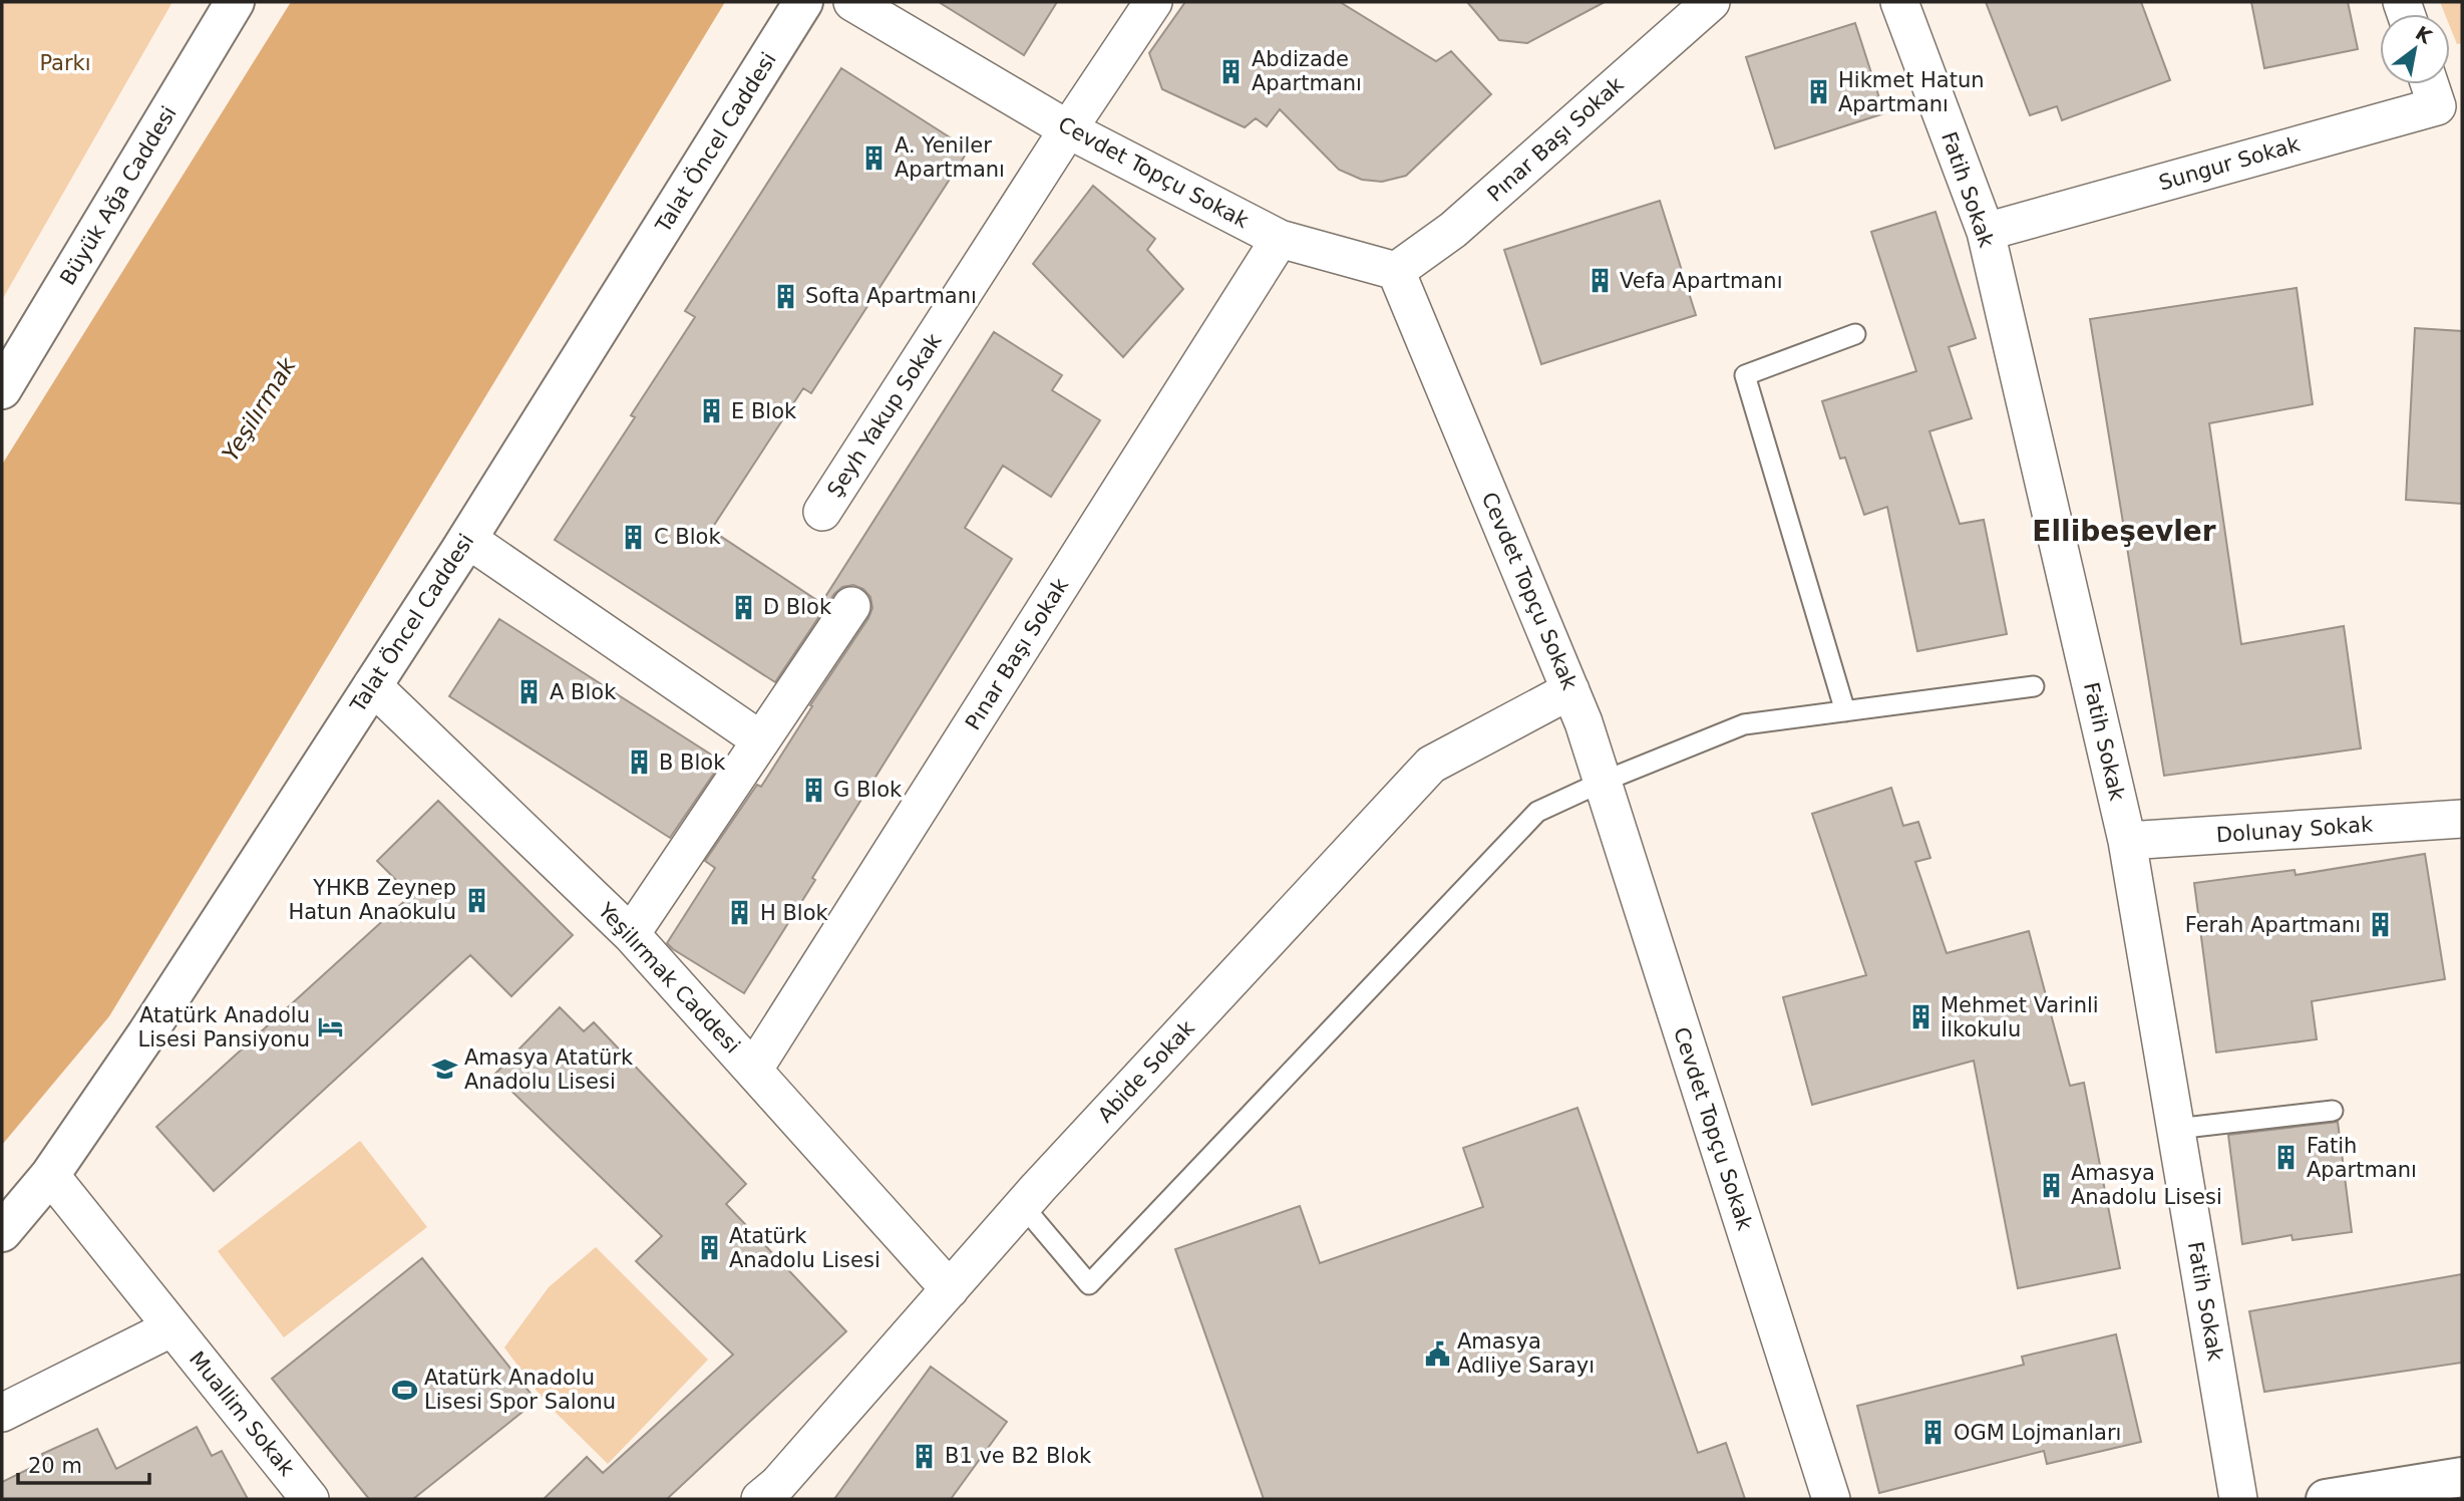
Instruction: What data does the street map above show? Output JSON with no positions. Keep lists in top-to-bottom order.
{
  "streets": {
    "street": [
      "Pınar Başı Sokak",
      "Talat Öncel Caddesi",
      "Sungur Sokak",
      "Cevdet Topçu Sokak",
      "Fatih Sokak",
      "Büyük Ağa Caddesi",
      "Şeyh Yakup Sokak",
      "Dolunay Sokak",
      "Yeşilırmak Caddesi",
      "Abide Sokak",
      "Muallim Sokak"
    ]
  },
  "crossings": [
    ["Pınar Başı Sokak", "Cevdet Topçu Sokak"],
    ["Pınar Başı Sokak", "Yeşilırmak Caddesi"],
    ["Talat Öncel Caddesi", "Yeşilırmak Caddesi"],
    ["Talat Öncel Caddesi", "Muallim Sokak"],
    ["Sungur Sokak", "Fatih Sokak"],
    ["Cevdet Topçu Sokak", "Şeyh Yakup Sokak"],
    ["Cevdet Topçu Sokak", "Abide Sokak"],
    ["Fatih Sokak", "Dolunay Sokak"],
    ["Yeşilırmak Caddesi", "Abide Sokak"]
  ],
  "districts": ["Ellibeşevler"],
  "water": ["Yeşilırmak"],
  "parks": ["Parkı"],
  "places": {
    "building": [
      "Abdizade Apartmanı",
      "Hikmet Hatun Apartmanı",
      "A. Yeniler Apartmanı",
      "Vefa Apartmanı",
      "Softa Apartmanı",
      "E Blok",
      "C Blok",
      "D Blok",
      "A Blok",
      "B Blok",
      "G Blok",
      "YHKB Zeynep Hatun Anaokulu",
      "H Blok",
      "Ferah Apartmanı",
      "Mehmet Varinli İlkokulu",
      "Fatih Apartmanı",
      "Amasya Anadolu Lisesi",
      "Atatürk Anadolu Lisesi",
      "OGM Lojmanları",
      "B1 ve B2 Blok"
    ],
    "hotel": ["Atatürk Anadolu Lisesi Pansiyonu"],
    "school or university": ["Amasya Atatürk Anadolu Lisesi"],
    "public building": ["Amasya Adliye Sarayı"],
    "sports": ["Atatürk Anadolu Lisesi Spor Salonu"]
  },
  "scale_bar": "20 m",
  "north": "top right"
}
